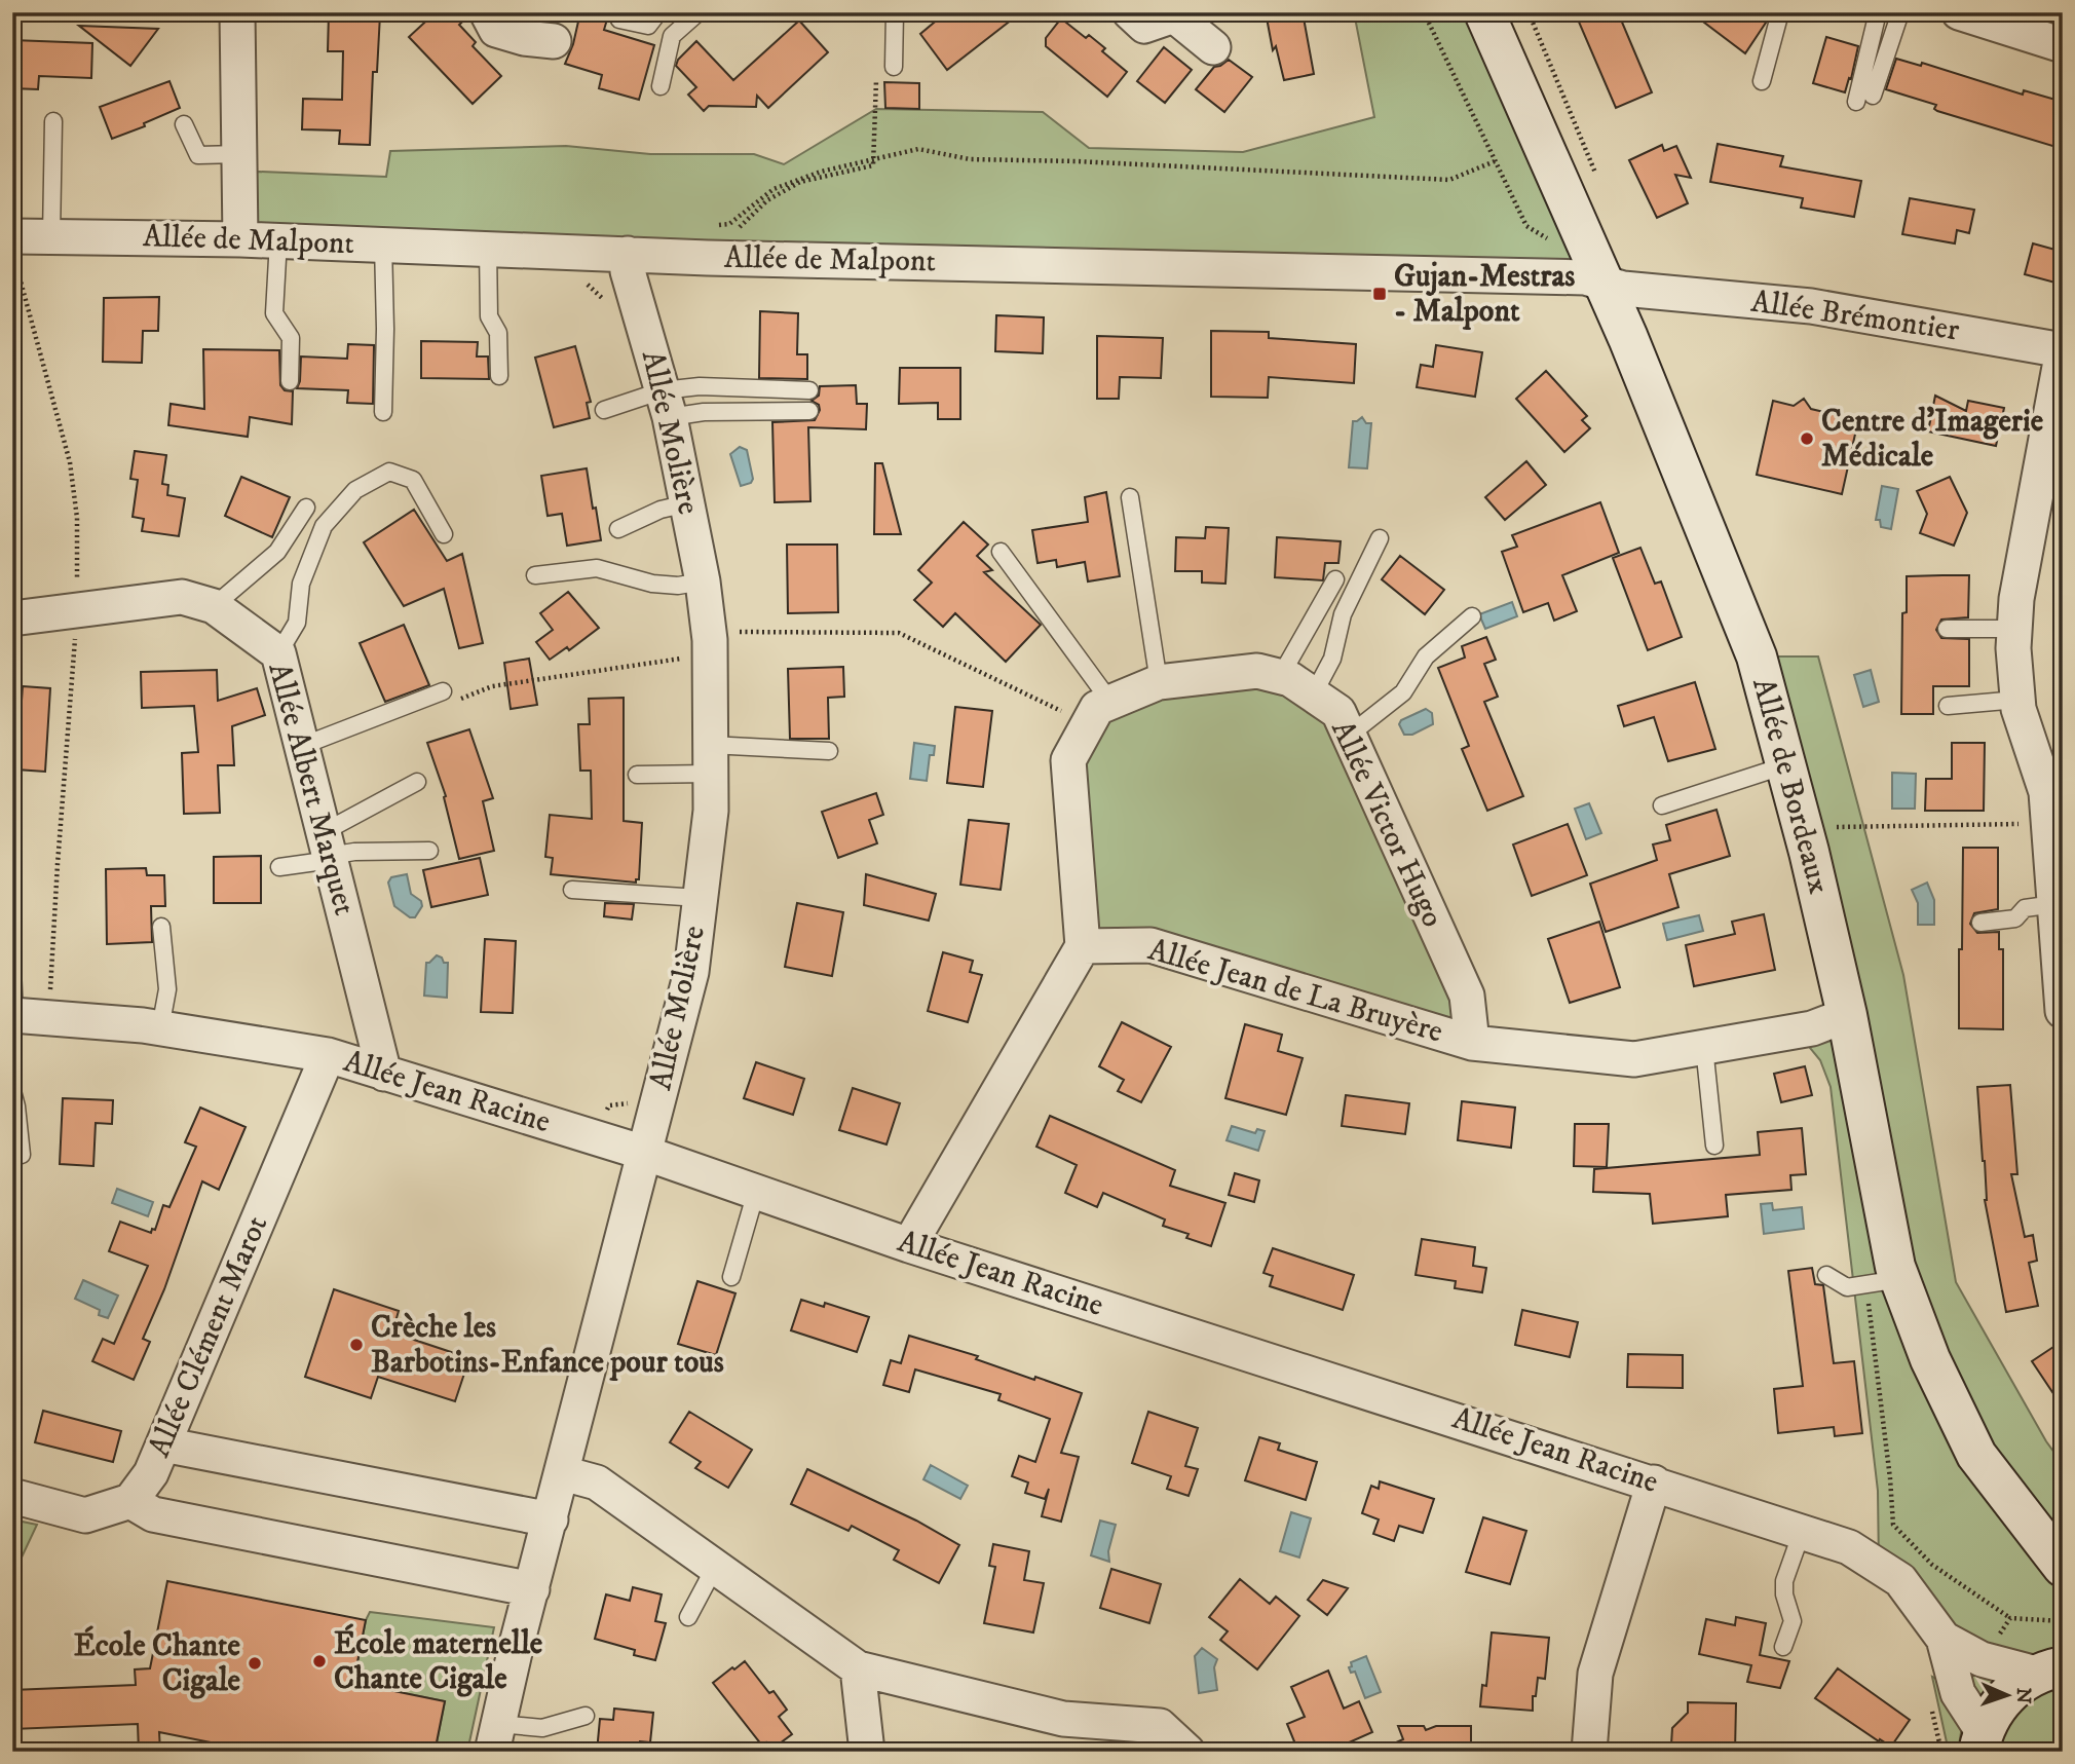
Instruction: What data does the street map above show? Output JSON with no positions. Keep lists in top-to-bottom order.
{
  "streets": {
    "main road": ["Allée de Bordeaux"],
    "street": [
      "Allée de Malpont",
      "Allée Brémontier",
      "Allée Molière",
      "Allée Albert Marquet",
      "Allée Victor Hugo",
      "Allée Jean de La Bruyère",
      "Allée Jean Racine",
      "Allée Clément Marot"
    ]
  },
  "crossings": [
    ["Allée de Malpont", "Allée Brémontier"],
    ["Allée de Malpont", "Allée Molière"],
    ["Allée de Malpont", "Allée de Bordeaux"],
    ["Allée Molière", "Allée Jean Racine"],
    ["Allée de Bordeaux", "Allée Jean de La Bruyère"],
    ["Allée Albert Marquet", "Allée Jean Racine"],
    ["Allée Victor Hugo", "Allée Jean de La Bruyère"],
    ["Allée Jean Racine", "Allée Clément Marot"]
  ],
  "places": {
    "transit": ["Gujan-Mestras - Malpont"],
    "other": [
      "Centre d'Imagerie Médicale",
      "Crèche les Barbotins-Enfance pour tous",
      "École maternelle Chante Cigale",
      "École Chante Cigale"
    ]
  },
  "north": "right"
}
